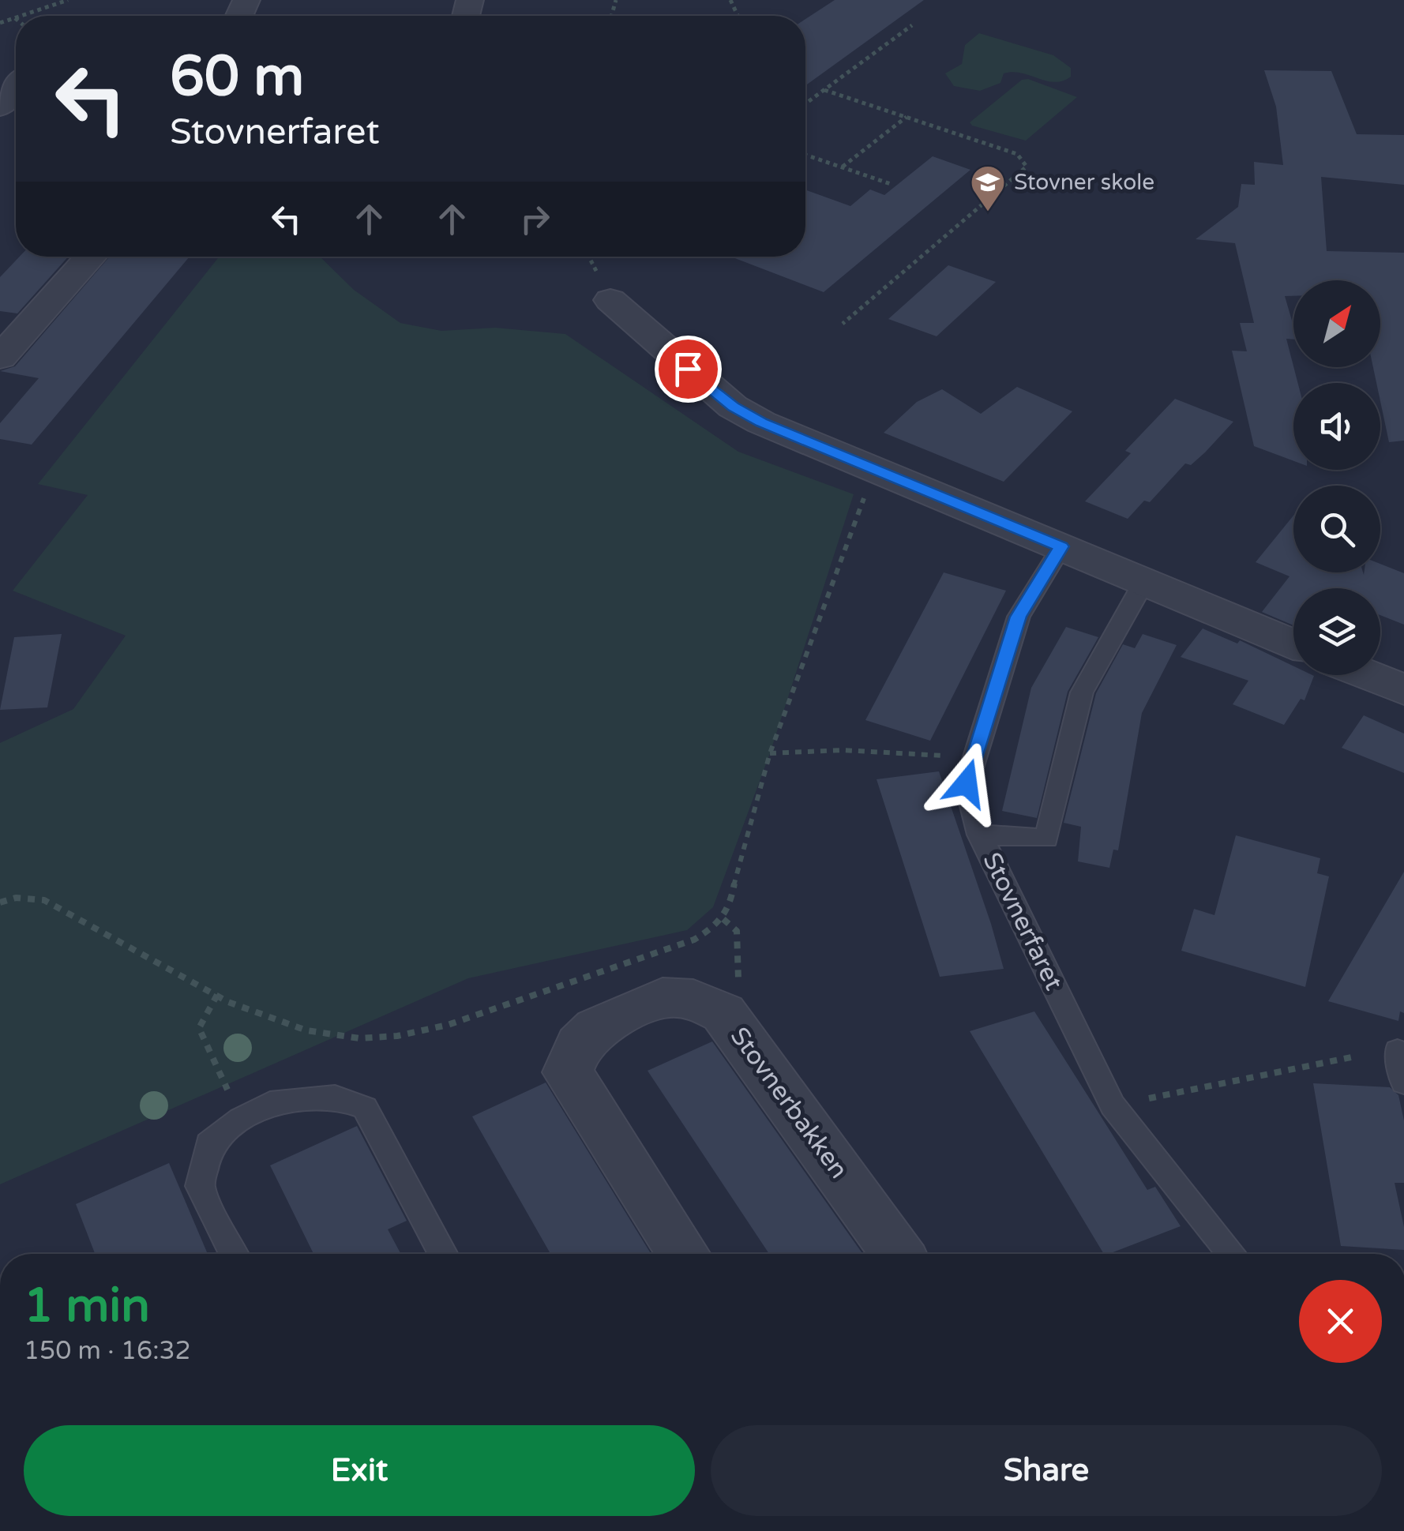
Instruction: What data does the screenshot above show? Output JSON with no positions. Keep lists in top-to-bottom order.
{
  "streets": {
    "street": ["Stovnerbakken"],
    "lane": ["Stovnerfaret"]
  },
  "places": {
    "school or university": ["Stovner skole"]
  },
  "north": "top right",
  "page": {
    "turn": ["60 m", "Stovnerfaret"],
    "heading": ["1 min", "150 m · 16:32"],
    "buttons": ["Exit", "Share"]
  }
}
